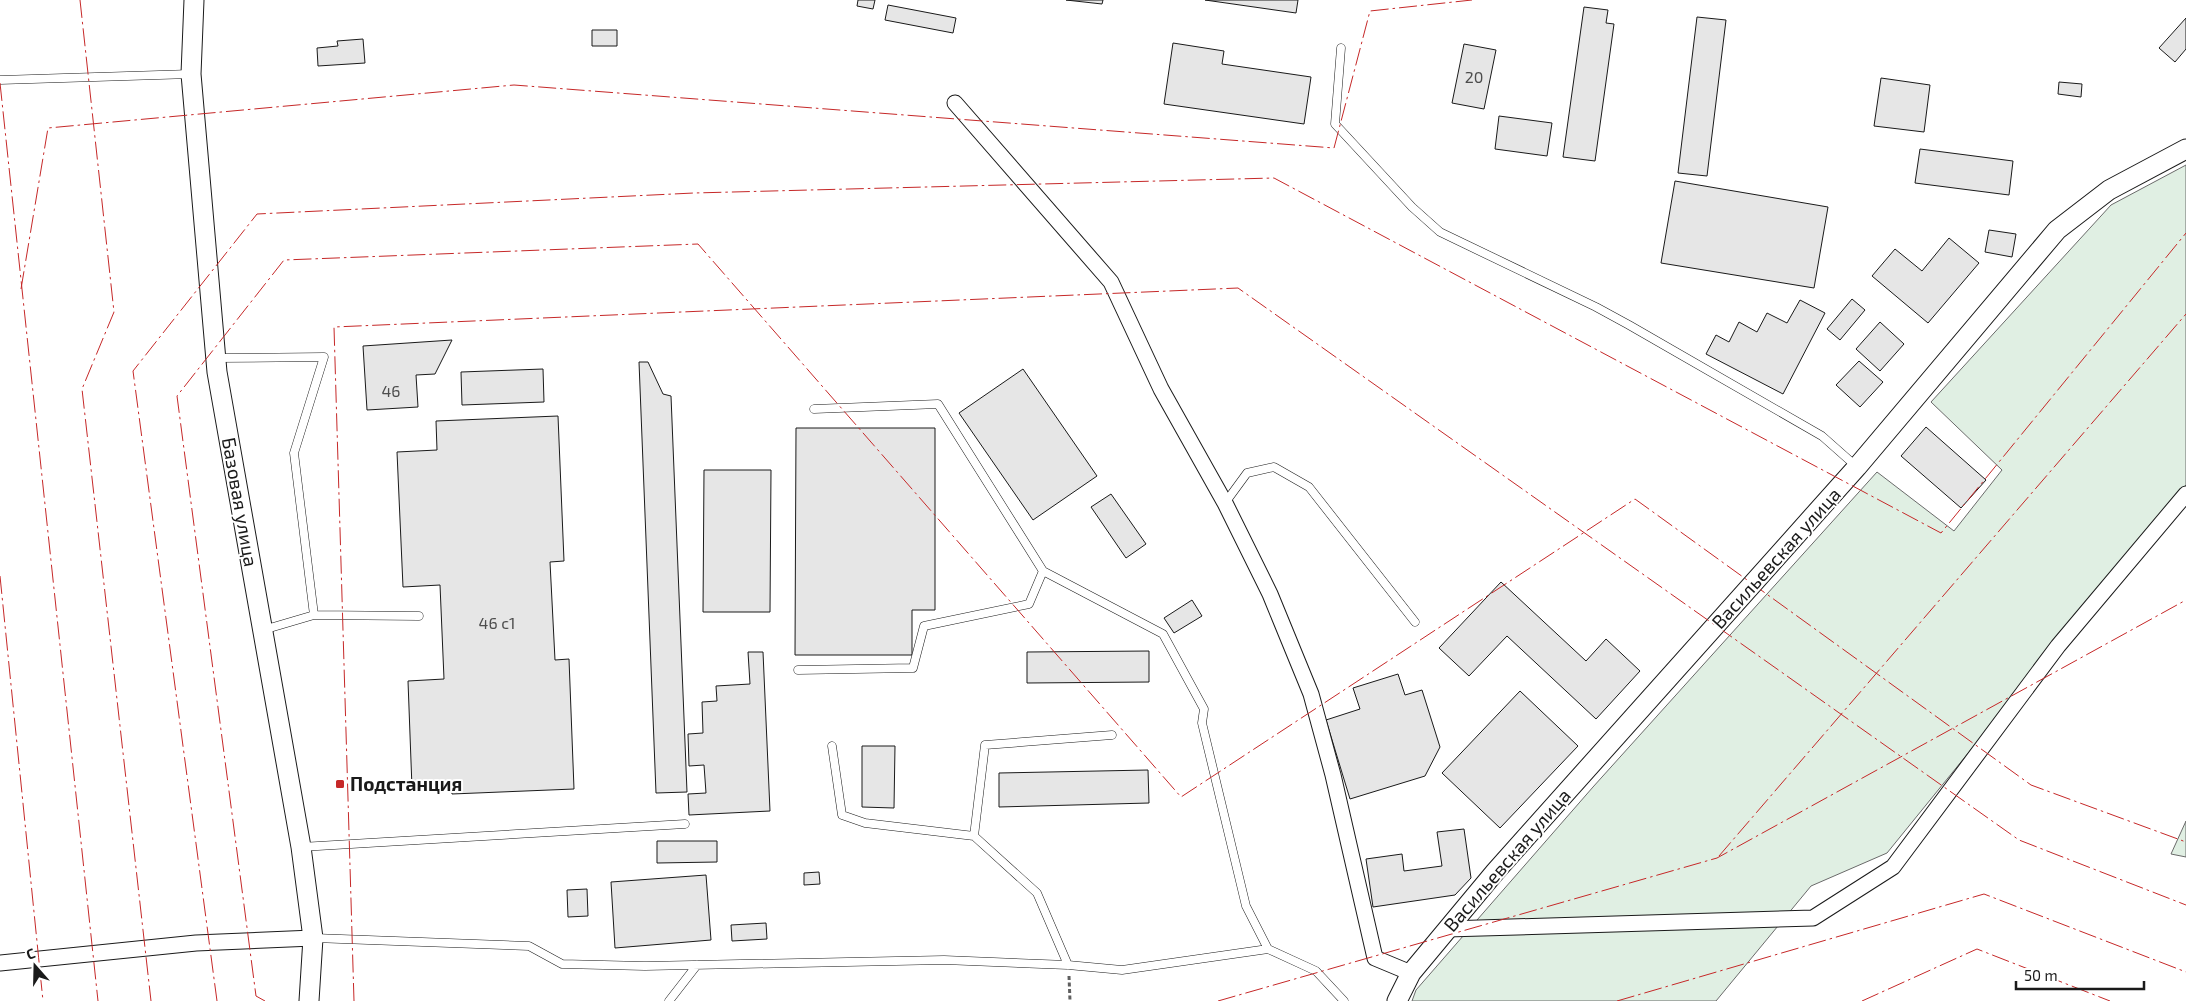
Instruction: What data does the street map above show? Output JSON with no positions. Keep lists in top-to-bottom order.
{
  "streets": {
    "street": ["Базовая улица", "Васильевская улица"]
  },
  "places": {
    "transit": ["Подстанция"]
  },
  "house_numbers": ["20", "46", "46 с1"],
  "scale_bar": "50 m",
  "north": "top"
}
